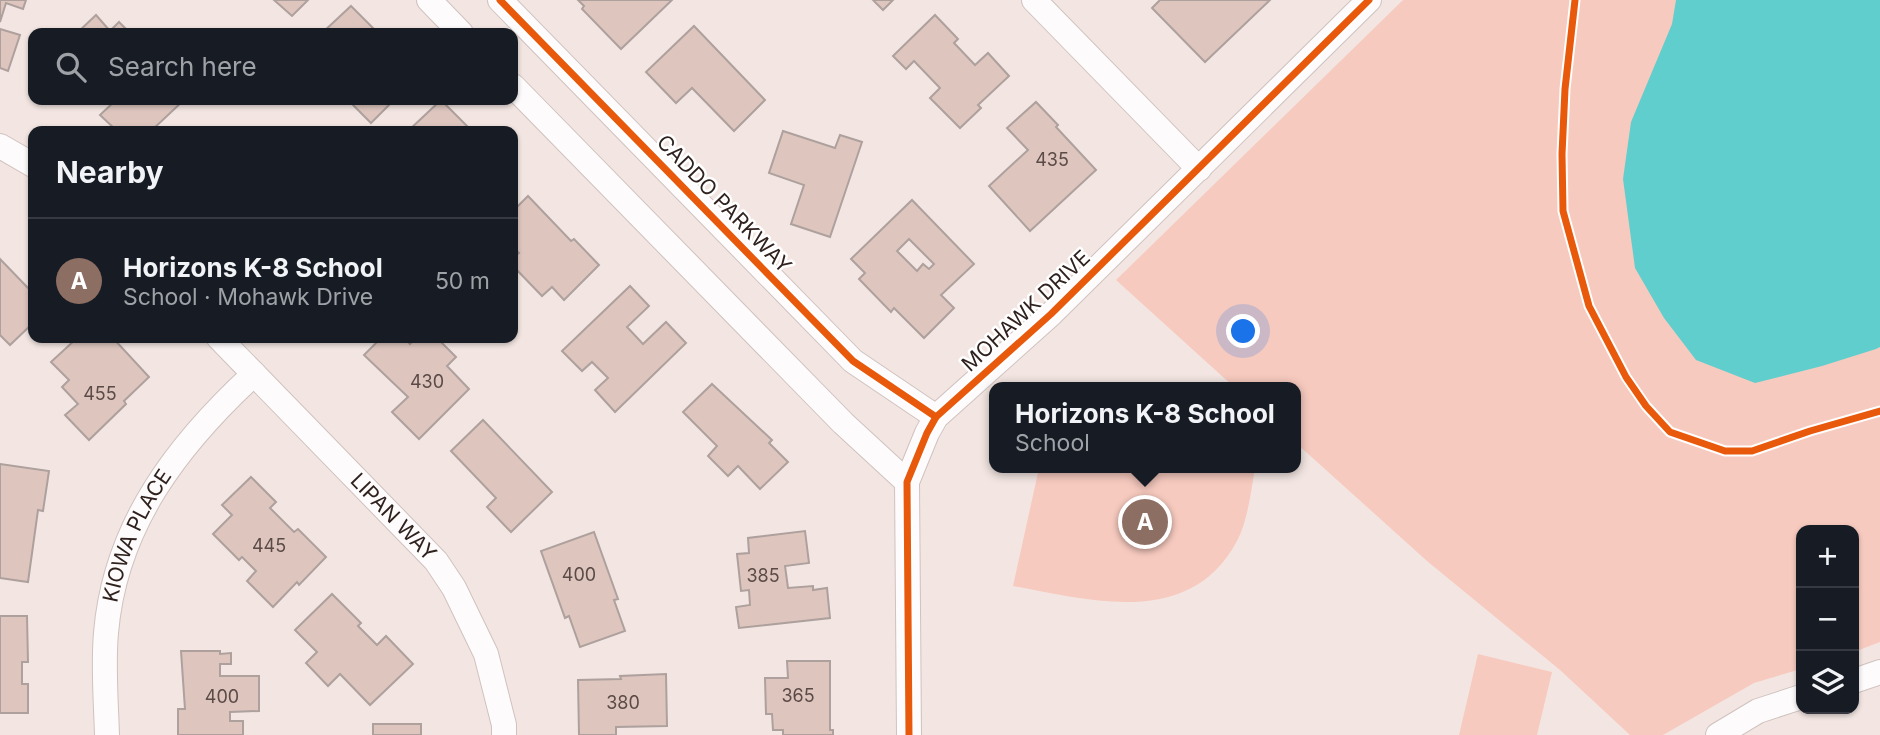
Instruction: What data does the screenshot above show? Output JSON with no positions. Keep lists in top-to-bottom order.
{
  "streets": {
    "street": [
      "CADDO PARKWAY",
      "MOHAWK DRIVE",
      "LIPAN WAY",
      "KIOWA PLACE"
    ]
  },
  "crossings": [
    ["CADDO PARKWAY", "MOHAWK DRIVE"],
    ["LIPAN WAY", "KIOWA PLACE"]
  ],
  "house_numbers": [
    "435",
    "430",
    "455",
    "445",
    "400",
    "385",
    "365",
    "400",
    "380"
  ],
  "page": {
    "search": "Search here",
    "heading": "Nearby",
    "list": [
      {
        "mark": "A",
        "name": "Horizons K-8 School",
        "note": "School · Mohawk Drive",
        "value": "50 m"
      }
    ],
    "popup": ["Horizons K-8 School", "School"],
    "pins": "A",
    "map_buttons": ["+", "−"]
  }
}
